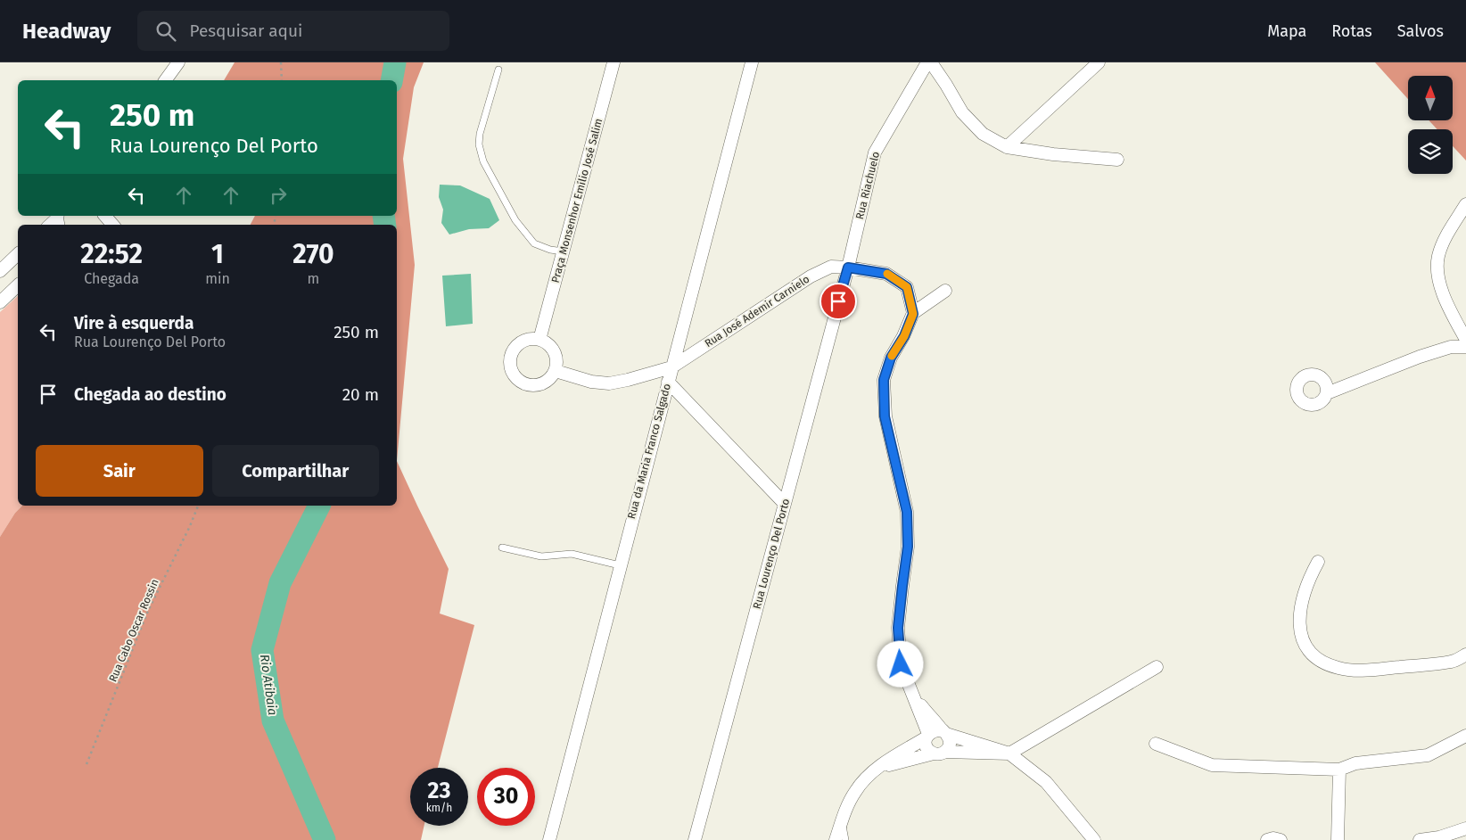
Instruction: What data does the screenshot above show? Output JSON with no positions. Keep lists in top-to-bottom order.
{
  "streets": {
    "street": [
      "Rua Riachuelo",
      "Praça Monsenhor Emílio José Salim",
      "Rua José Ademir Carnielo",
      "Rua da Maria Franco Salgado",
      "Rua Lourenço Del Porto"
    ],
    "path": ["Rua Cabo Oscar Rossin"]
  },
  "crossings": [
    ["Rua Riachuelo", "Rua José Ademir Carnielo"],
    ["Rua Riachuelo", "Rua Lourenço Del Porto"],
    ["Praça Monsenhor Emílio José Salim", "Rua José Ademir Carnielo"],
    ["Rua José Ademir Carnielo", "Rua da Maria Franco Salgado"],
    ["Rua José Ademir Carnielo", "Rua Lourenço Del Porto"]
  ],
  "water": ["Rio Atibaia"],
  "north": "top",
  "page": {
    "header": "Headway",
    "search": "Pesquisar aqui",
    "nav": ["Mapa", "Rotas", "Salvos"],
    "turn": ["250 m", "Rua Lourenço Del Porto"],
    "eta": [
      "22:52",
      "Chegada",
      "1",
      "min",
      "270",
      "m"
    ],
    "list": [
      {
        "name": "Vire à esquerda",
        "note": "Rua Lourenço Del Porto",
        "value": "250 m"
      },
      {
        "name": "Chegada ao destino",
        "value": "20 m"
      }
    ],
    "buttons": ["Sair", "Compartilhar"],
    "speed": "23 km/h",
    "limit": "30"
  }
}
